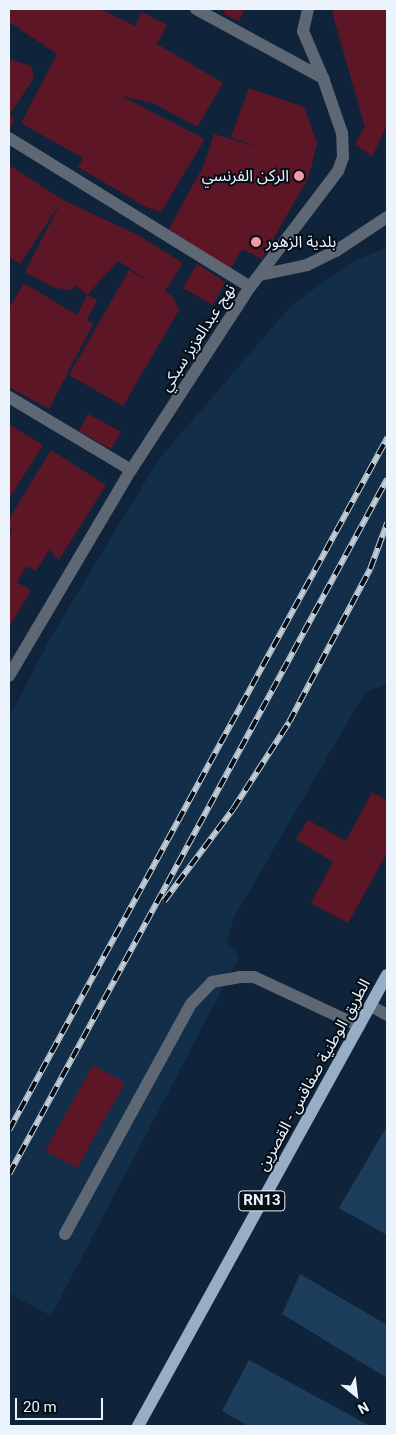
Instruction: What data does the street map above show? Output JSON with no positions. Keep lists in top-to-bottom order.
{
  "streets": {
    "main road": ["الطريق الوطنية صفاقس - القصرين", "RN13"],
    "street": ["نهج عبدالعزيز سبكي"]
  },
  "places": ["الركن الفرنسي", "بلدية الزهور"],
  "scale_bar": "20 m",
  "north": "bottom right"
}
